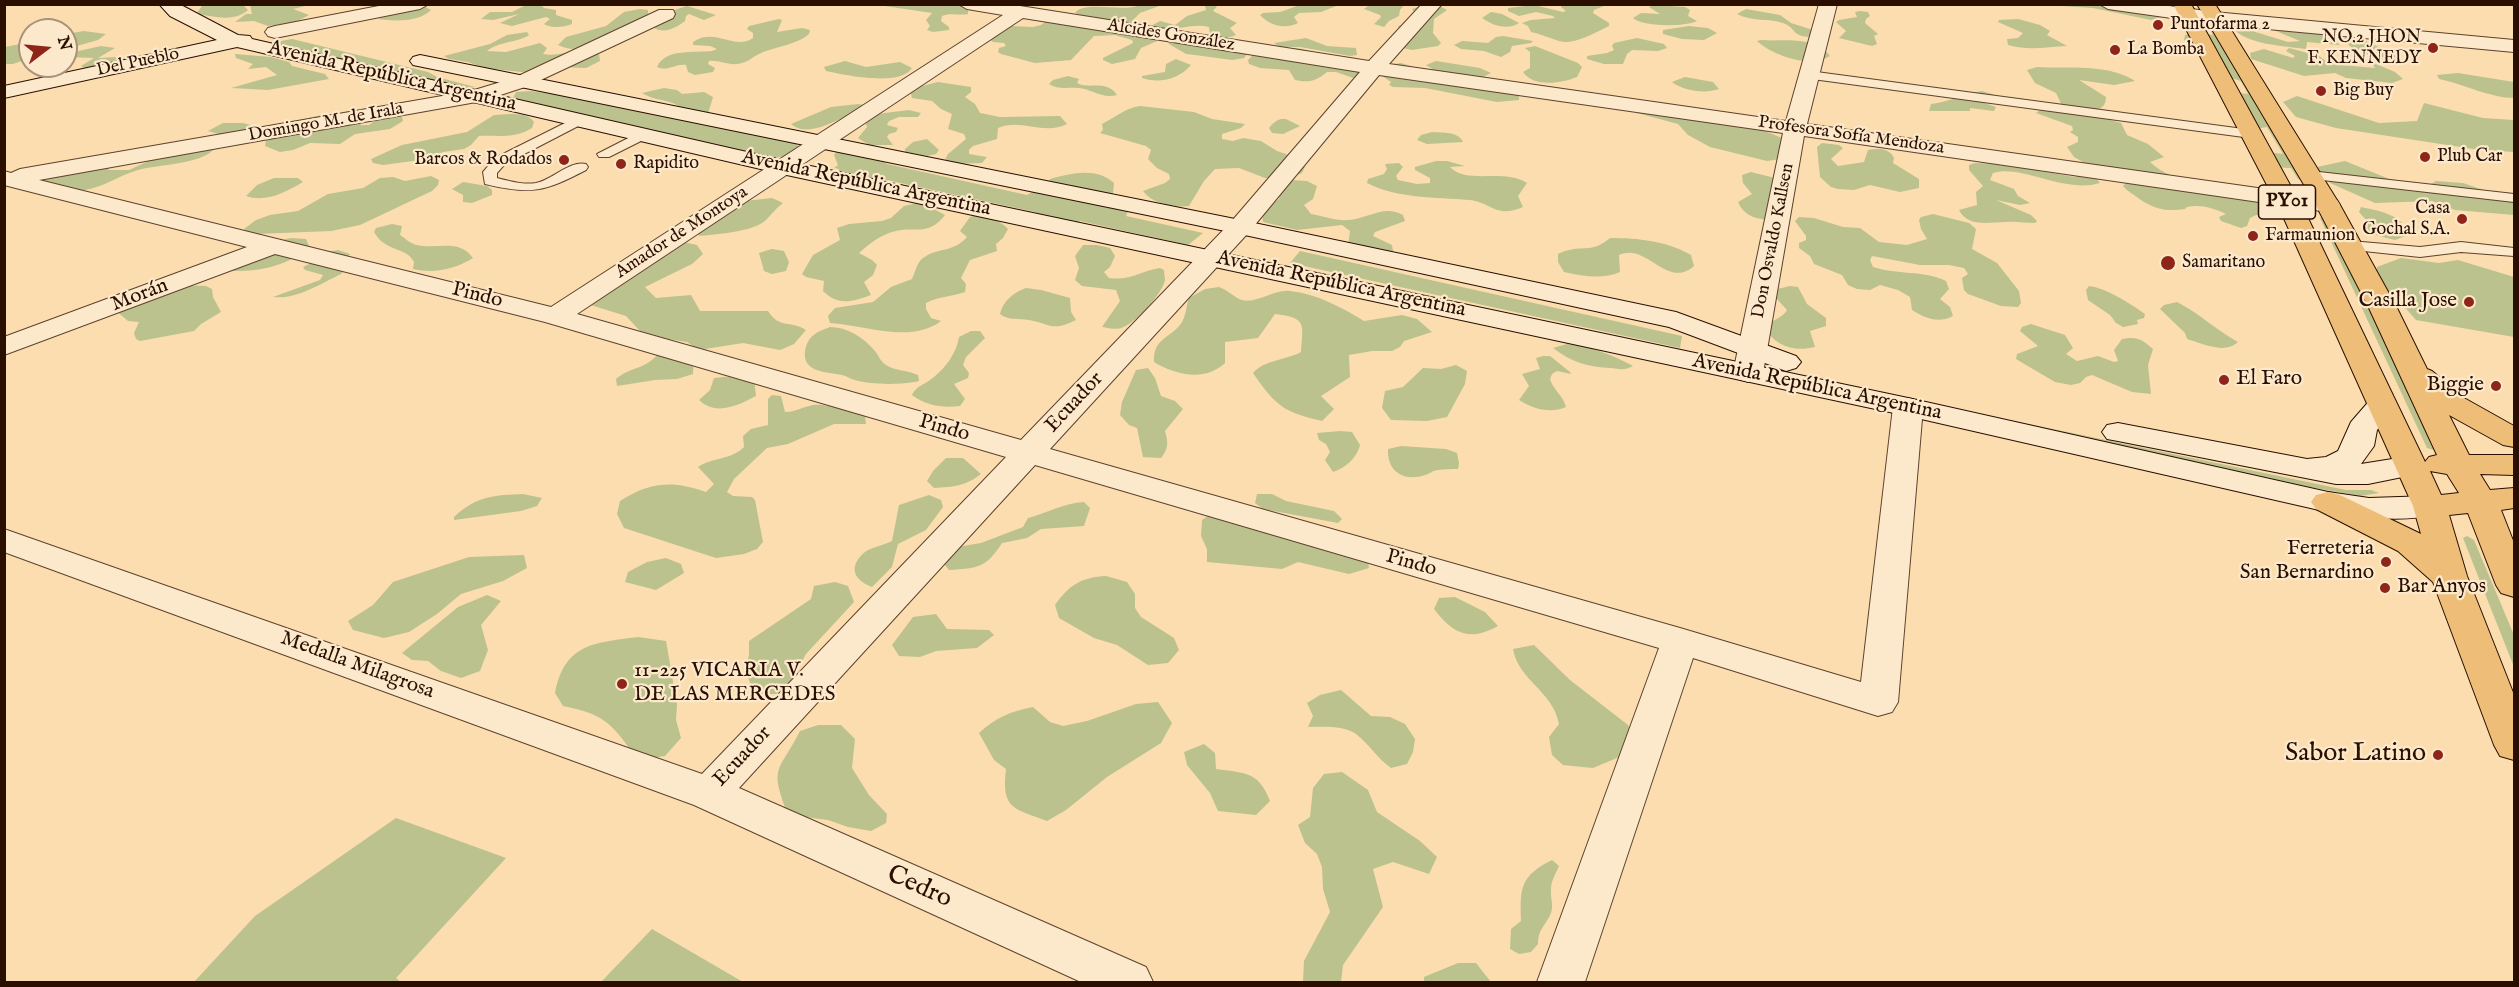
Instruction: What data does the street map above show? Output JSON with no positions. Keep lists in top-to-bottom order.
{
  "streets": {
    "highway": ["Avenida República Argentina", "PY01"],
    "street": [
      "Alcides González",
      "Del Pueblo",
      "Domingo M. de Irala",
      "Profesora Sofía Mendoza",
      "Amador de Montoya",
      "Don Osvaldo Kallsen",
      "Morán",
      "Pindo",
      "Ecuador",
      "Medalla Milagrosa",
      "Cedro"
    ]
  },
  "crossings": [
    ["Alcides González", "Profesora Sofía Mendoza"],
    ["Alcides González", "Amador de Montoya"],
    ["Alcides González", "Ecuador"],
    ["Del Pueblo", "Avenida República Argentina"],
    ["Avenida República Argentina", "Domingo M. de Irala"],
    ["Avenida República Argentina", "PY01"],
    ["Avenida República Argentina", "Amador de Montoya"],
    ["Avenida República Argentina", "Don Osvaldo Kallsen"],
    ["Avenida República Argentina", "Pindo"],
    ["Avenida República Argentina", "Ecuador"],
    ["Domingo M. de Irala", "Pindo"],
    ["Profesora Sofía Mendoza", "PY01"],
    ["Profesora Sofía Mendoza", "Don Osvaldo Kallsen"],
    ["Profesora Sofía Mendoza", "Ecuador"],
    ["Amador de Montoya", "Pindo"],
    ["Morán", "Pindo"],
    ["Pindo", "Ecuador"],
    ["Ecuador", "Medalla Milagrosa"],
    ["Ecuador", "Cedro"],
    ["Medalla Milagrosa", "Cedro"]
  ],
  "places": [
    "Puntofarma 2",
    "NO.2 JHON F. KENNEDY",
    "La Bomba",
    "Big Buy",
    "Plub Car",
    "Barcos & Rodados",
    "Rapidito",
    "Casa Gochal S.A.",
    "Farmaunion",
    "Samaritano",
    "Casilla Jose",
    "El Faro",
    "Biggie",
    "Ferreteria San Bernardino",
    "Bar Anyos",
    "11-225 VICARIA V. DE LAS MERCEDES",
    "Sabor Latino"
  ],
  "north": "right"
}
